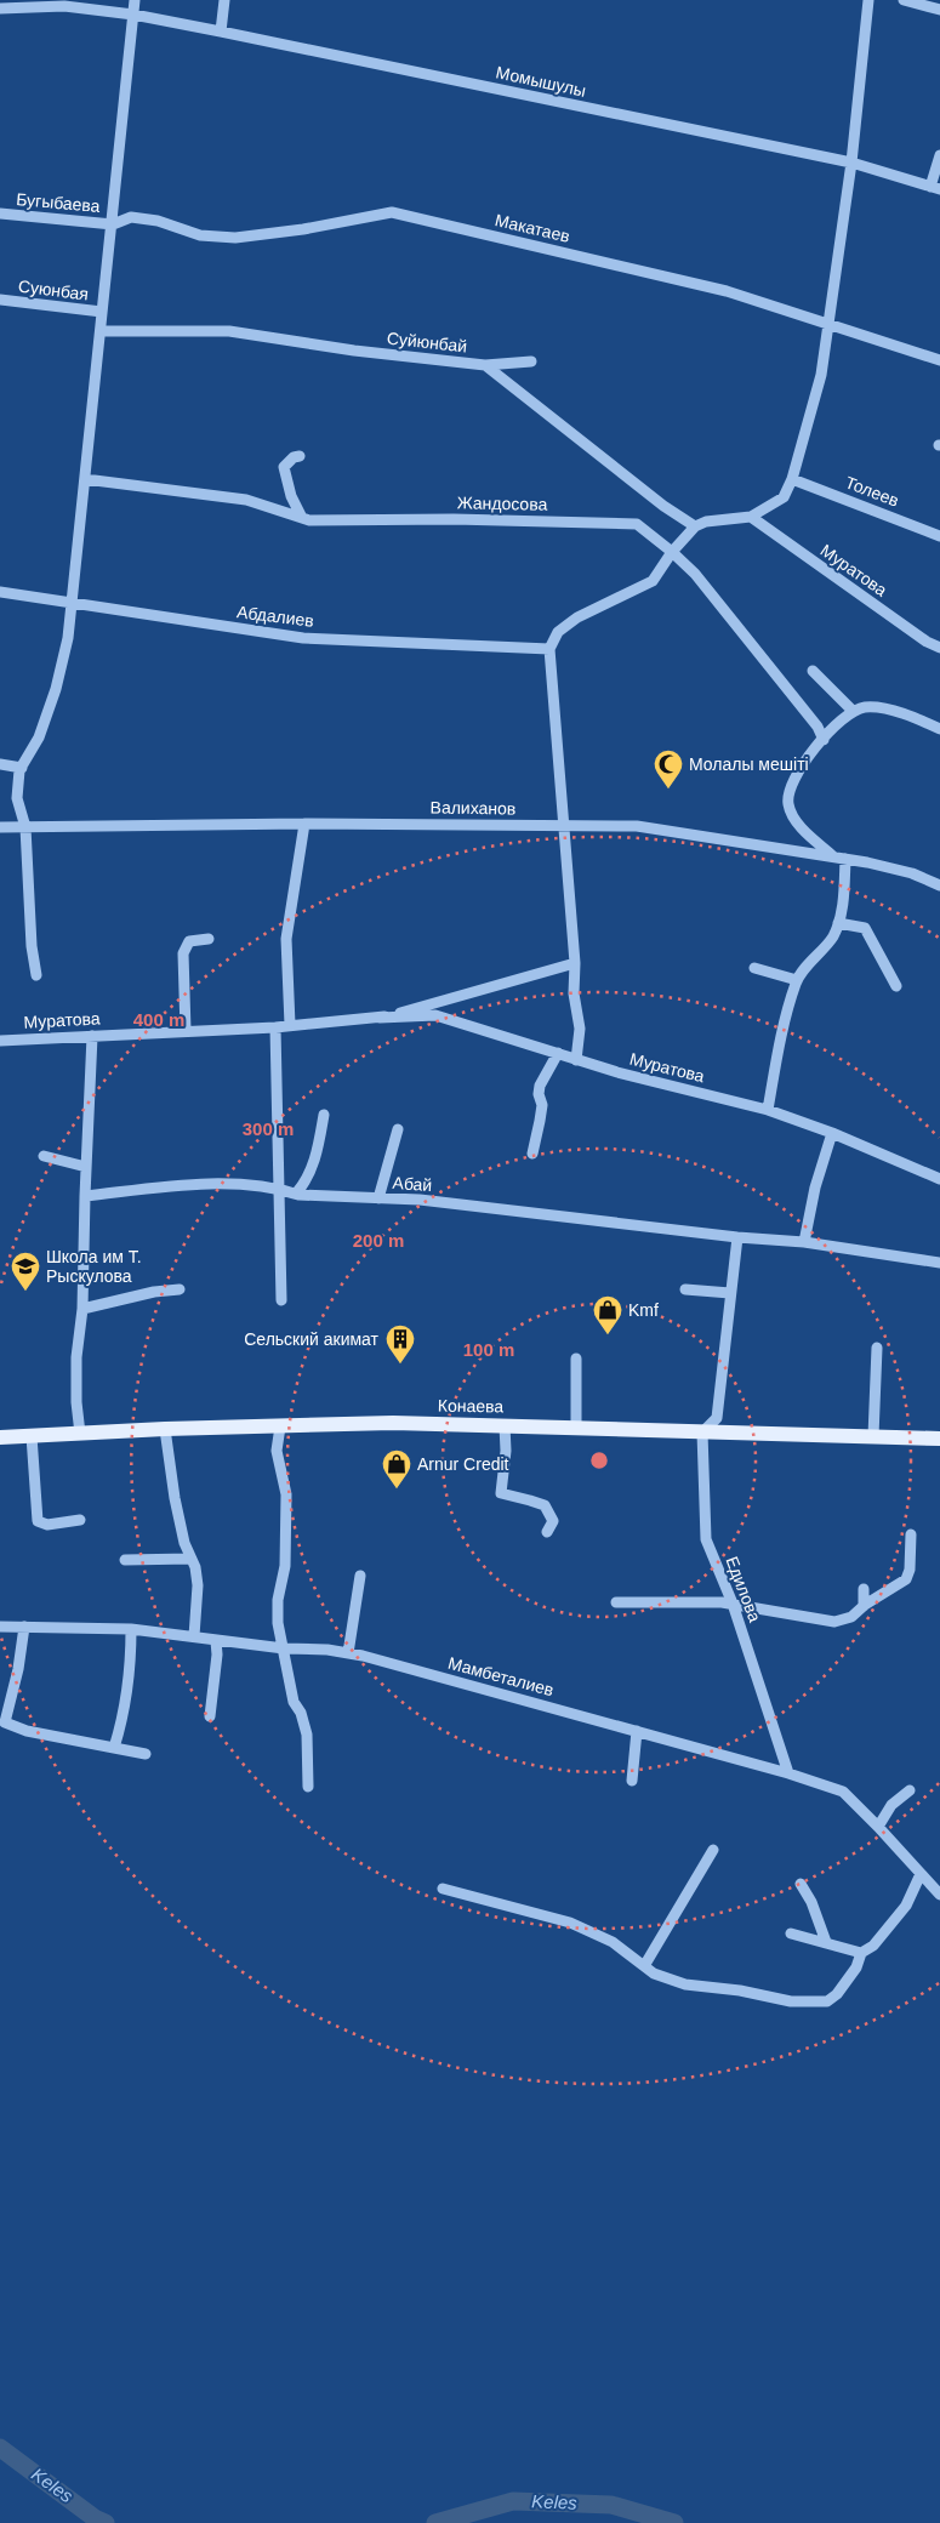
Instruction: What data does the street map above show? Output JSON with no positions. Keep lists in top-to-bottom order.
{
  "streets": {
    "main road": ["Конаева"],
    "street": [
      "Момышулы",
      "Бугыбаева",
      "Макатаев",
      "Суюнбая",
      "Суйюнбай",
      "Толеев",
      "Жандосова",
      "Муратова",
      "Абдалиев",
      "Валиханов",
      "Абай",
      "Едилова",
      "Мамбеталиев"
    ]
  },
  "crossings": [
    ["Бугыбаева", "Макатаев"],
    ["Конаева", "Едилова"],
    ["Едилова", "Мамбеталиев"]
  ],
  "water": ["Keles"],
  "places": {
    "mosque": ["Молалы мешіті"],
    "school or university": ["Школа им Т. Рыскулова"],
    "shop": ["Kmf", "Arnur Credit"],
    "building": ["Сельский акимат"]
  },
  "rings": [
    "400 m",
    "300 m",
    "200 m",
    "100 m"
  ]
}
